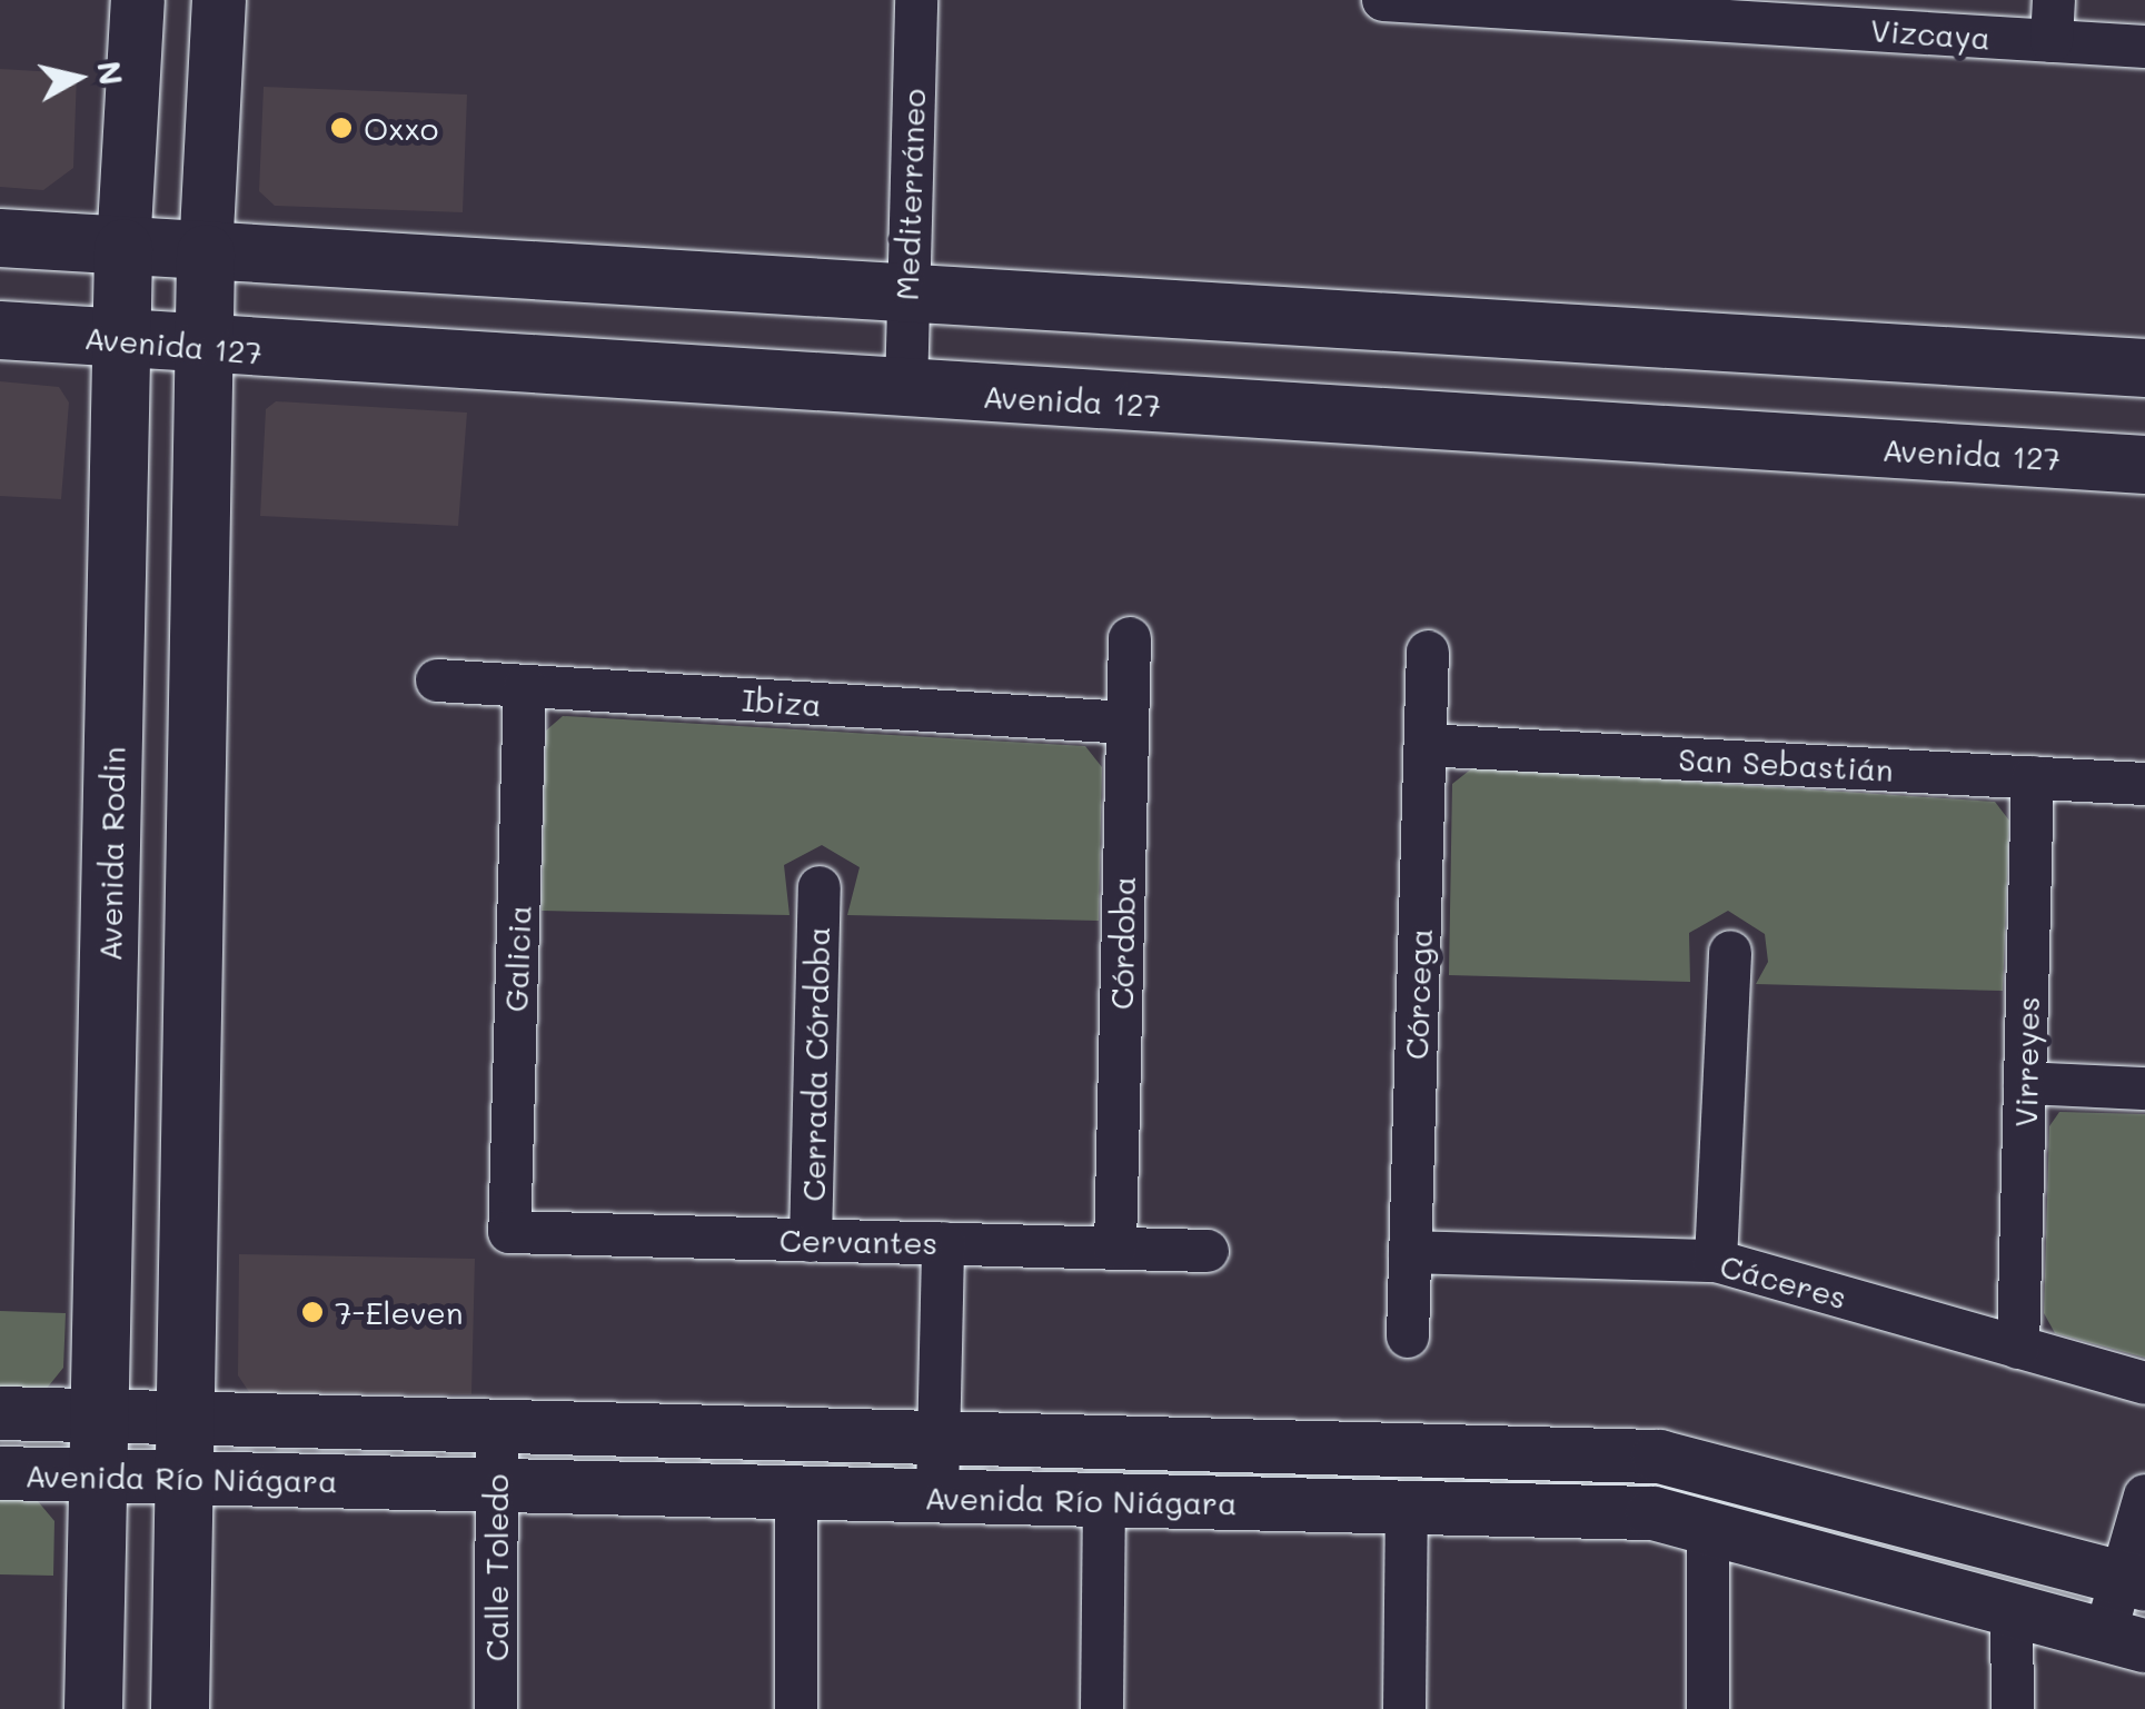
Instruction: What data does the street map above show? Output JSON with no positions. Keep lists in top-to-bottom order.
{
  "streets": {
    "main road": ["Avenida 127", "Avenida Rodin"],
    "street": [
      "Vizcaya",
      "Mediterráneo",
      "Ibiza",
      "San Sebastián",
      "Córdoba",
      "Galicia",
      "Córcega",
      "Virreyes",
      "Cerrada Córdoba",
      "Cervantes",
      "Cáceres",
      "Avenida Río Niágara",
      "Calle Toledo"
    ]
  },
  "crossings": [
    ["Mediterráneo", "Avenida 127"],
    ["Avenida 127", "Avenida Rodin"],
    ["Ibiza", "Córdoba"],
    ["Ibiza", "Galicia"],
    ["San Sebastián", "Córcega"],
    ["San Sebastián", "Virreyes"],
    ["Avenida Rodin", "Avenida Río Niágara"],
    ["Córdoba", "Cervantes"],
    ["Galicia", "Cervantes"],
    ["Córcega", "Cáceres"],
    ["Virreyes", "Cáceres"],
    ["Cerrada Córdoba", "Cervantes"],
    ["Avenida Río Niágara", "Calle Toledo"]
  ],
  "places": ["Oxxo", "7-Eleven"],
  "north": "right"
}
